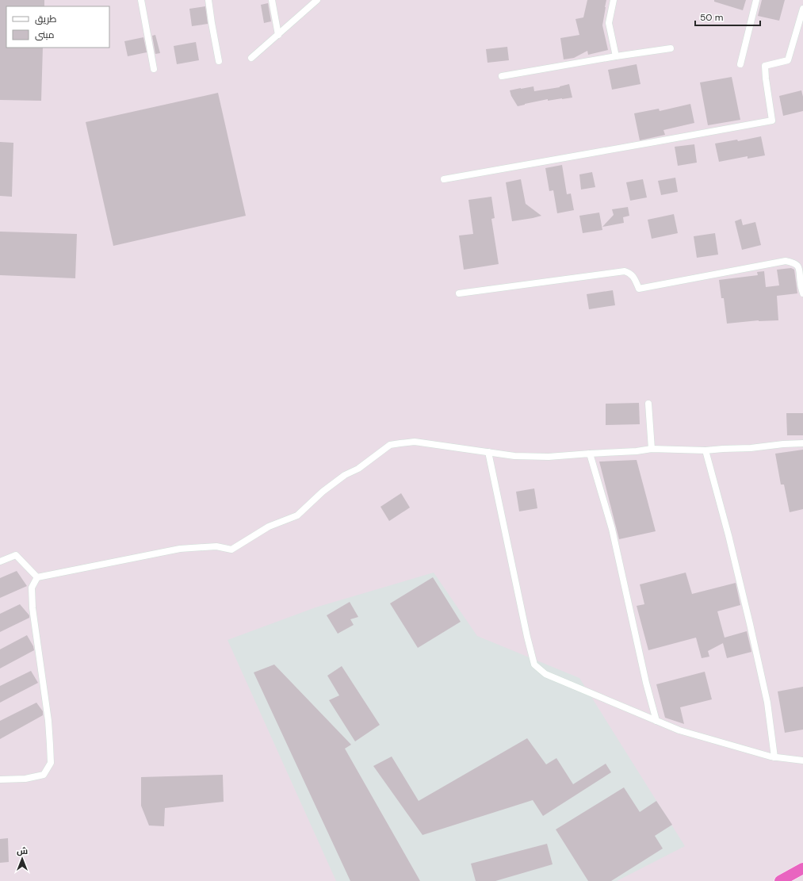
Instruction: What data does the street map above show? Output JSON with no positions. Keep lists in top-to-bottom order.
{
  "legend": ["طريق", "مبنى"],
  "scale_bar": "50 m",
  "north": "top"
}
